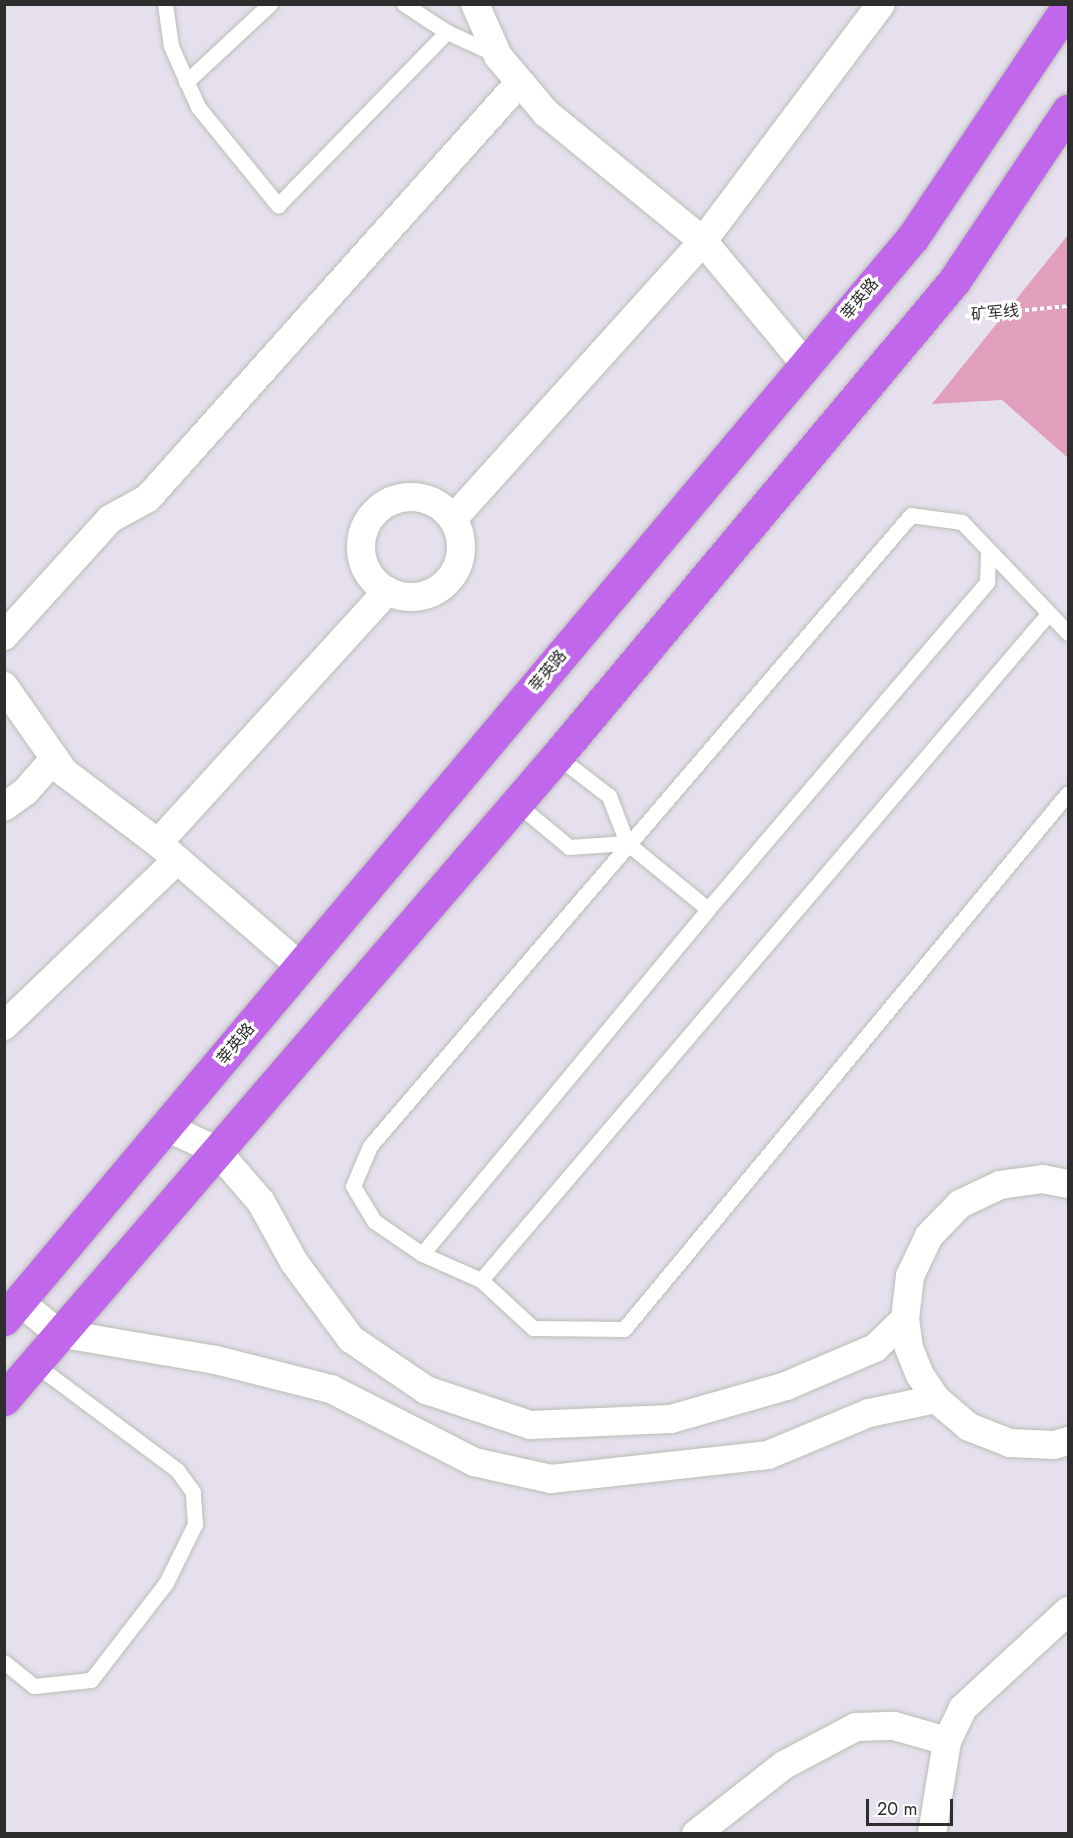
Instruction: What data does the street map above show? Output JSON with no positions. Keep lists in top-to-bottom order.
{
  "streets": {
    "main road": ["莘英路"],
    "path": ["矿军线"]
  },
  "scale_bar": "20 m"
}
